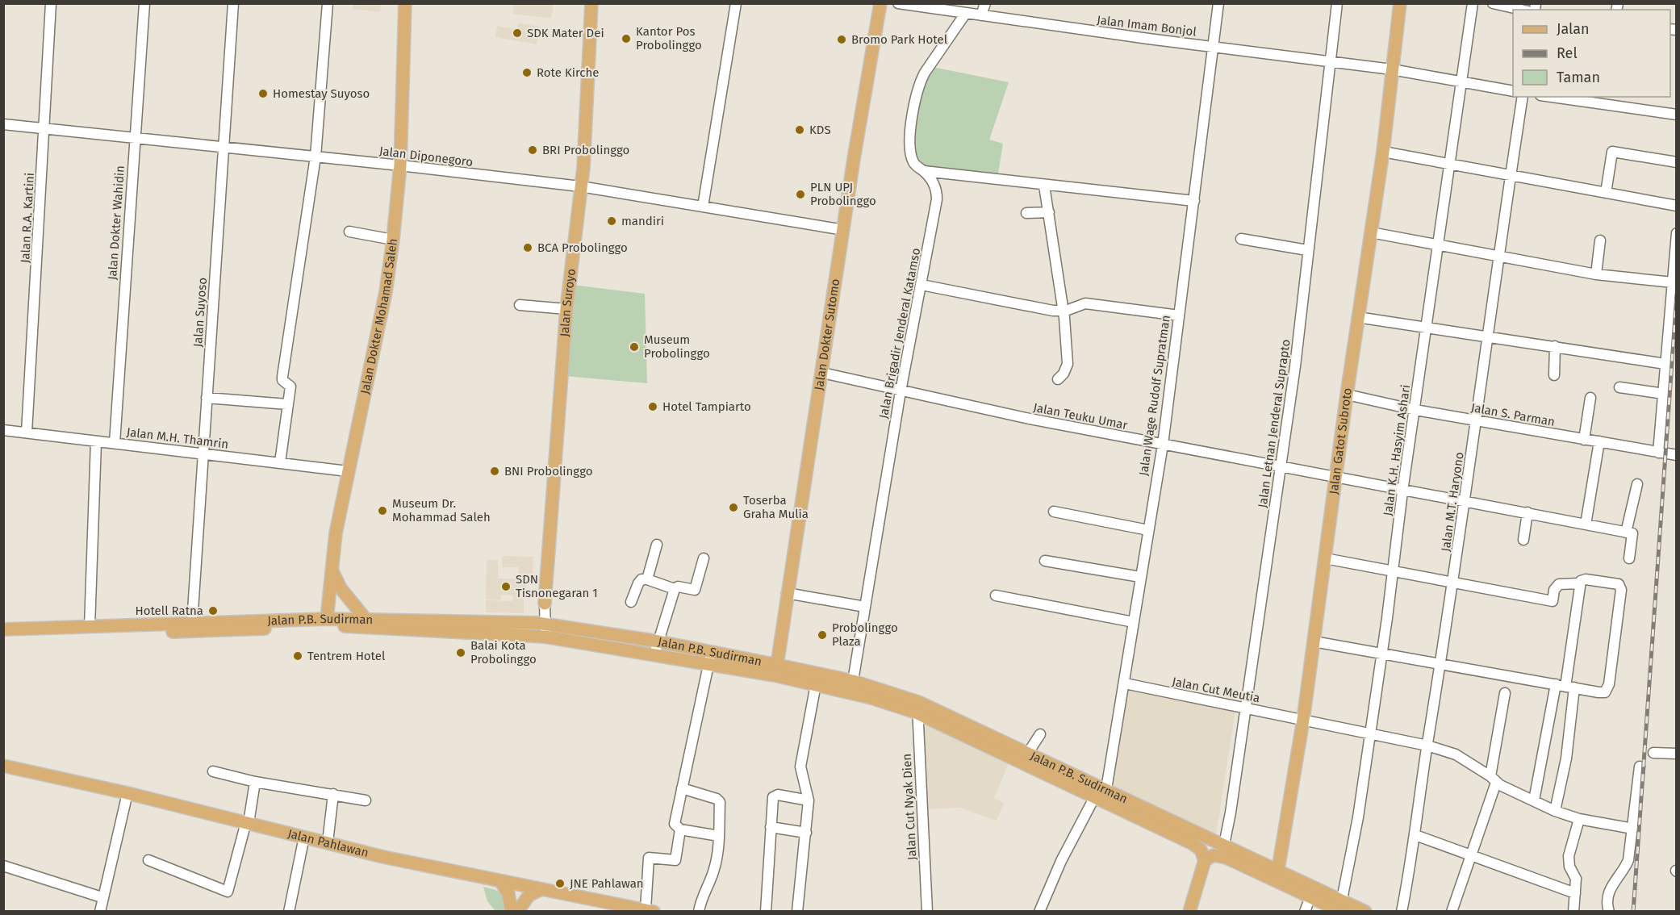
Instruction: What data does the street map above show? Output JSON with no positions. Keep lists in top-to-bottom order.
{
  "streets": {
    "main road": [
      "Jalan Suroyo",
      "Jalan Dokter Mohamad Saleh",
      "Jalan Dokter Sutomo",
      "Jalan Gatot Subroto",
      "Jalan P.B. Sudirman",
      "Jalan Pahlawan"
    ],
    "street": [
      "Jalan Imam Bonjol",
      "Jalan Diponegoro",
      "Jalan R.A. Kartini",
      "Jalan Dokter Wahidin",
      "Jalan Suyoso",
      "Jalan Brigadir Jenderal Katamso",
      "Jalan Wage Rudolf Supratman",
      "Jalan S. Parman",
      "Jalan Teuku Umar",
      "Jalan Letnan Jenderal Suprapto",
      "Jalan M.H. Thamrin",
      "Jalan K.H. Hasyim Ashari",
      "Jalan M.T. Haryono",
      "Jalan Cut Meutia",
      "Jalan Cut Nyak Dien"
    ]
  },
  "crossings": [
    ["Jalan Imam Bonjol", "Jalan Brigadir Jenderal Katamso"],
    ["Jalan Imam Bonjol", "Jalan Wage Rudolf Supratman"],
    ["Jalan Imam Bonjol", "Jalan Letnan Jenderal Suprapto"],
    ["Jalan Imam Bonjol", "Jalan Gatot Subroto"],
    ["Jalan Imam Bonjol", "Jalan K.H. Hasyim Ashari"],
    ["Jalan Diponegoro", "Jalan R.A. Kartini"],
    ["Jalan Diponegoro", "Jalan Dokter Wahidin"],
    ["Jalan Diponegoro", "Jalan Suroyo"],
    ["Jalan Diponegoro", "Jalan Suyoso"],
    ["Jalan Diponegoro", "Jalan Dokter Mohamad Saleh"],
    ["Jalan Diponegoro", "Jalan Dokter Sutomo"],
    ["Jalan R.A. Kartini", "Jalan M.H. Thamrin"],
    ["Jalan Dokter Wahidin", "Jalan M.H. Thamrin"],
    ["Jalan Suroyo", "Jalan P.B. Sudirman"],
    ["Jalan Suyoso", "Jalan M.H. Thamrin"],
    ["Jalan Suyoso", "Jalan P.B. Sudirman"],
    ["Jalan Dokter Mohamad Saleh", "Jalan M.H. Thamrin"],
    ["Jalan Dokter Mohamad Saleh", "Jalan P.B. Sudirman"],
    ["Jalan Brigadir Jenderal Katamso", "Jalan Teuku Umar"],
    ["Jalan Brigadir Jenderal Katamso", "Jalan P.B. Sudirman"],
    ["Jalan Dokter Sutomo", "Jalan Teuku Umar"],
    ["Jalan Dokter Sutomo", "Jalan P.B. Sudirman"],
    ["Jalan Wage Rudolf Supratman", "Jalan Teuku Umar"],
    ["Jalan Wage Rudolf Supratman", "Jalan P.B. Sudirman"],
    ["Jalan Wage Rudolf Supratman", "Jalan Cut Meutia"],
    ["Jalan S. Parman", "Jalan Gatot Subroto"],
    ["Jalan S. Parman", "Jalan K.H. Hasyim Ashari"],
    ["Jalan S. Parman", "Jalan M.T. Haryono"],
    ["Jalan Teuku Umar", "Jalan Letnan Jenderal Suprapto"],
    ["Jalan Teuku Umar", "Jalan Gatot Subroto"],
    ["Jalan Teuku Umar", "Jalan K.H. Hasyim Ashari"],
    ["Jalan Teuku Umar", "Jalan M.T. Haryono"],
    ["Jalan Letnan Jenderal Suprapto", "Jalan P.B. Sudirman"],
    ["Jalan Letnan Jenderal Suprapto", "Jalan Cut Meutia"],
    ["Jalan Gatot Subroto", "Jalan P.B. Sudirman"],
    ["Jalan Gatot Subroto", "Jalan Cut Meutia"],
    ["Jalan K.H. Hasyim Ashari", "Jalan P.B. Sudirman"],
    ["Jalan K.H. Hasyim Ashari", "Jalan Cut Meutia"],
    ["Jalan M.T. Haryono", "Jalan Cut Meutia"],
    ["Jalan P.B. Sudirman", "Jalan Cut Nyak Dien"]
  ],
  "places": [
    "SDK Mater Dei",
    "Kantor Pos Probolinggo",
    "Bromo Park Hotel",
    "Rote Kirche",
    "Homestay Suyoso",
    "KDS",
    "BRI Probolinggo",
    "PLN UPJ Probolinggo",
    "mandiri",
    "BCA Probolinggo",
    "Museum Probolinggo",
    "Hotel Tampiarto",
    "BNI Probolinggo",
    "Toserba Graha Mulia",
    "Museum Dr. Mohammad Saleh",
    "SDN Tisnonegaran 1",
    "Hotell Ratna",
    "Probolinggo Plaza",
    "Balai Kota Probolinggo",
    "Tentrem Hotel",
    "JNE Pahlawan"
  ],
  "legend": ["Jalan", "Rel", "Taman"]
}
